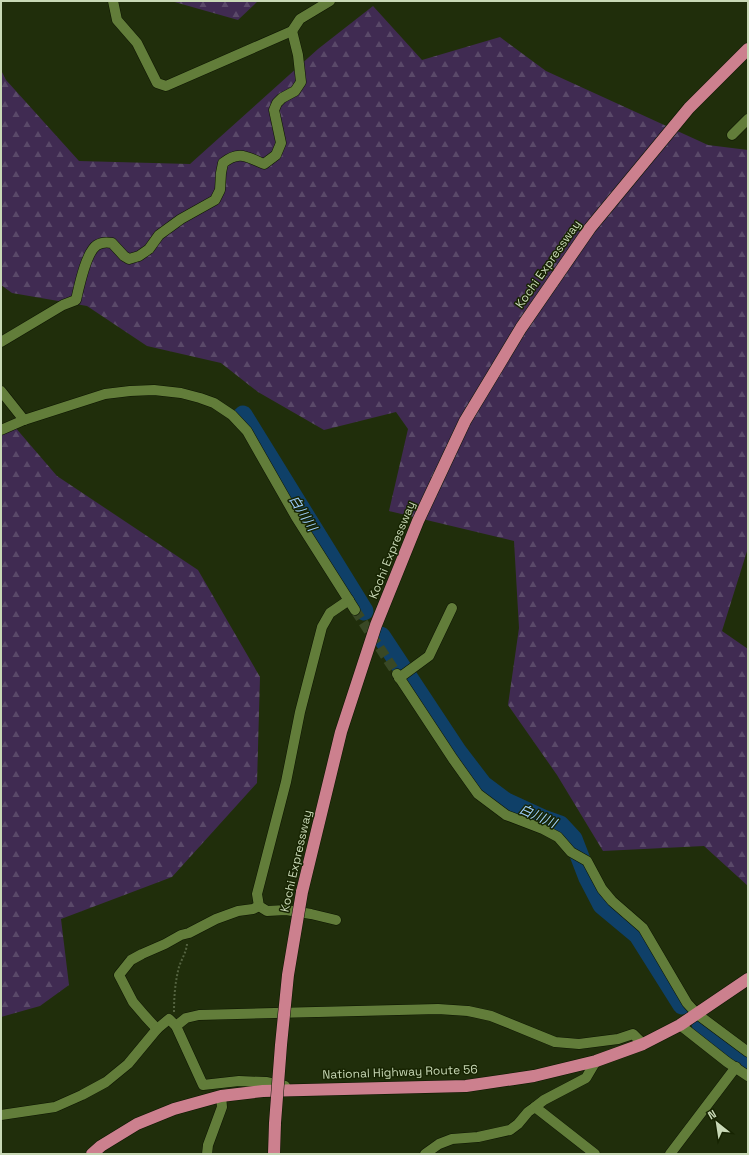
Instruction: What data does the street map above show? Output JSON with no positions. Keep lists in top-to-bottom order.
{
  "streets": {
    "highway": ["Kochi Expressway", "National Highway Route 56"]
  },
  "water": ["白川川"],
  "north": "top left"
}
